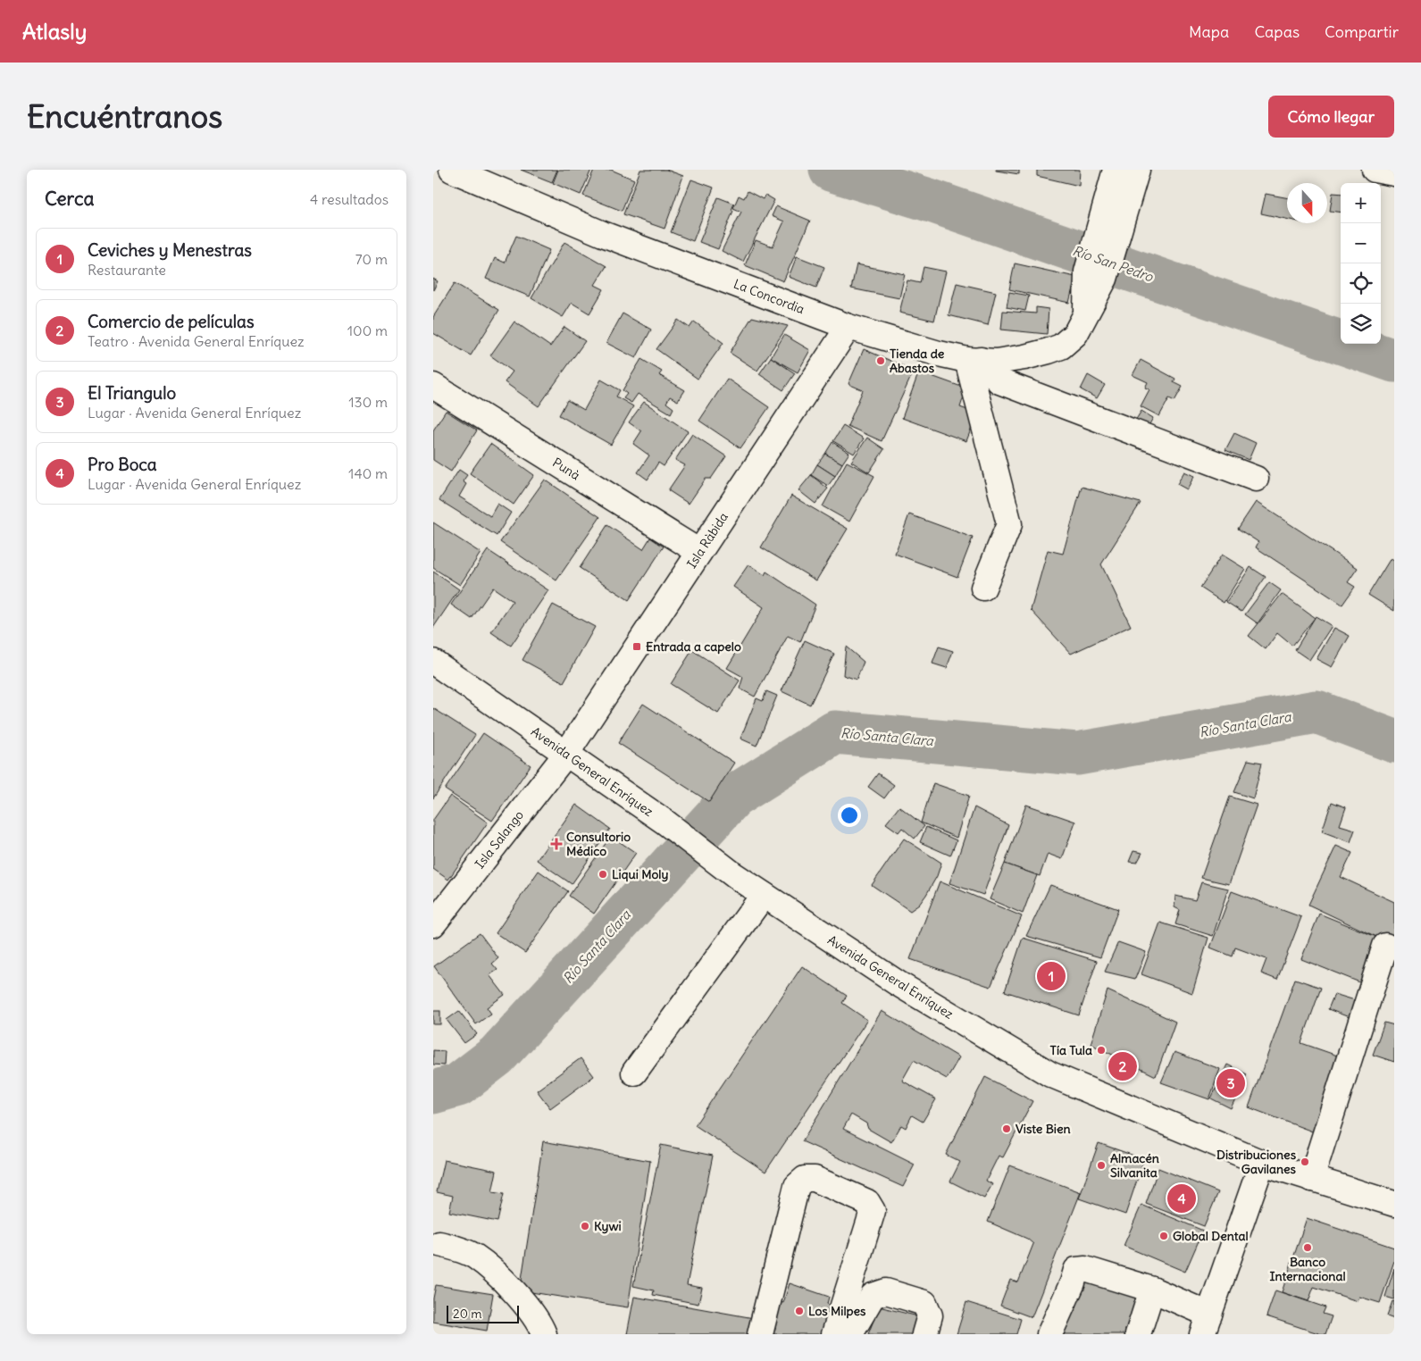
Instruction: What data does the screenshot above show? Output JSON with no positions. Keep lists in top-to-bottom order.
{
  "streets": {
    "street": [
      "La Concordia",
      "Punà",
      "Isla Ràbida",
      "Avenida General Enríquez",
      "Isla Salango"
    ]
  },
  "crossings": [
    ["La Concordia", "Isla Ràbida"],
    ["Punà", "Isla Ràbida"],
    ["Isla Ràbida", "Avenida General Enríquez"],
    ["Isla Ràbida", "Isla Salango"],
    ["Avenida General Enríquez", "Isla Salango"]
  ],
  "water": ["Río San Pedro", "Río Santa Clara"],
  "places": {
    "other": [
      "Tienda de Abastos",
      "Liqui Moly",
      "Tía Tula",
      "Viste Bien",
      "Distribuciones Gavilanes",
      "Almacén Silvanita",
      "Kywi",
      "Global Dental",
      "Banco Internacional",
      "Los Milpes"
    ],
    "transit": ["Entrada a capelo"],
    "health": ["Consultorio Médico"]
  },
  "scale_bar": "20 m",
  "north": "bottom",
  "page": {
    "header": "Atlasly",
    "nav": ["Mapa", "Capas", "Compartir"],
    "buttons": "Cómo llegar",
    "title": "Encuéntranos",
    "heading": ["Cerca", "4 resultados"],
    "map_buttons": ["+", "−"],
    "list": [
      {
        "mark": "1",
        "name": "Ceviches y Menestras",
        "note": "Restaurante",
        "value": "70 m"
      },
      {
        "mark": "2",
        "name": "Comercio de películas",
        "note": "Teatro · Avenida General Enríquez",
        "value": "100 m"
      },
      {
        "mark": "3",
        "name": "El Triangulo",
        "note": "Lugar · Avenida General Enríquez",
        "value": "130 m"
      },
      {
        "mark": "4",
        "name": "Pro Boca",
        "note": "Lugar · Avenida General Enríquez",
        "value": "140 m"
      }
    ],
    "pins": [
      "1",
      "2",
      "3",
      "4"
    ],
    "scale": "20 m"
  }
}
